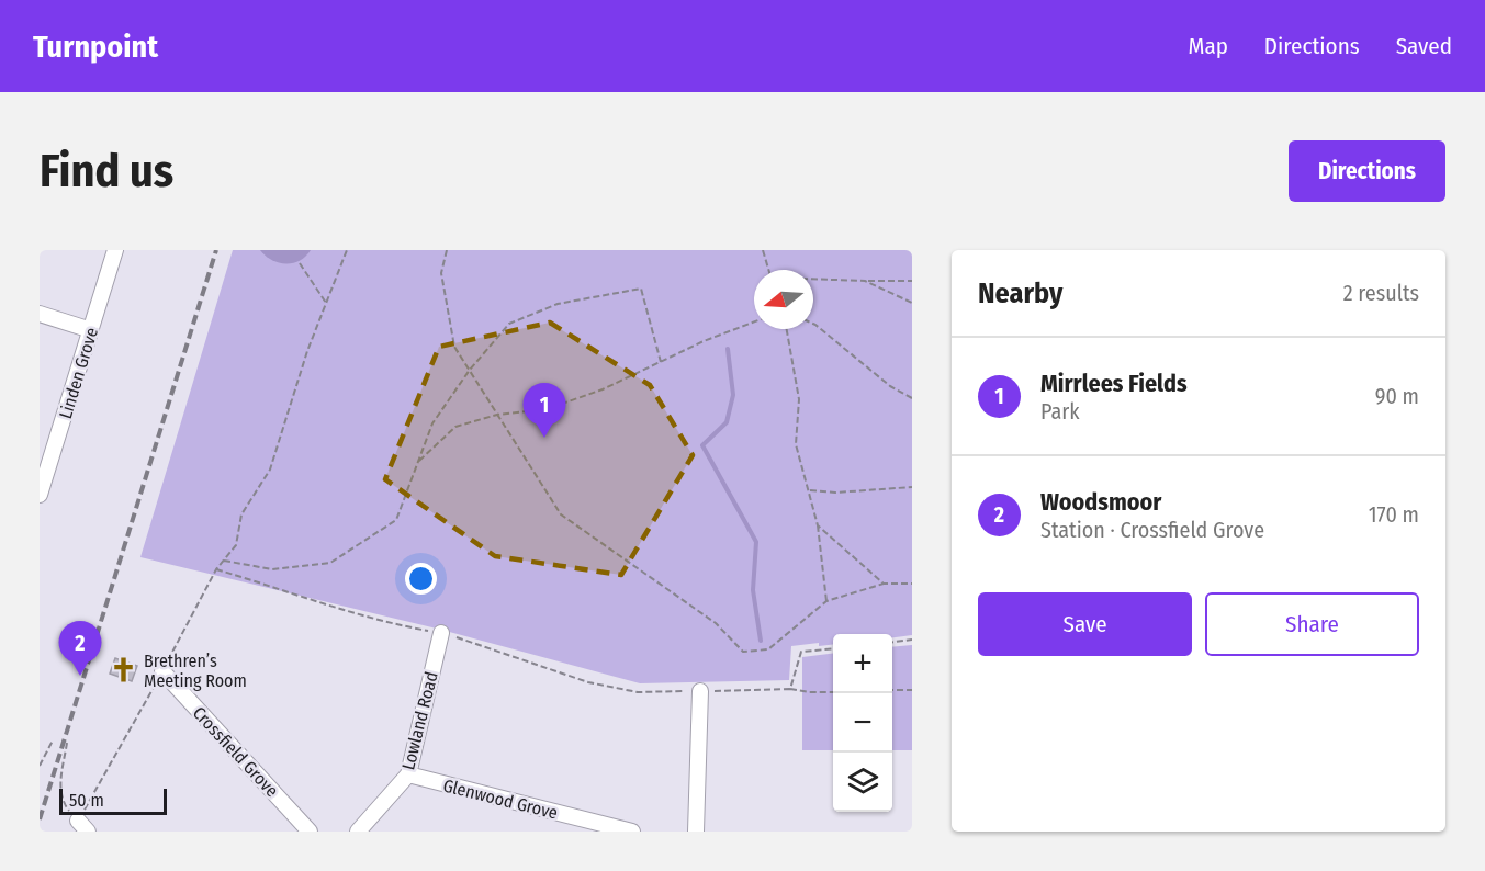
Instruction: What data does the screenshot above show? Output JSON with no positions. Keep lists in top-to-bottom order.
{
  "streets": {
    "street": [
      "Linden Grove",
      "Lowland Road",
      "Crossfield Grove",
      "Glenwood Grove"
    ]
  },
  "crossings": [
    ["Lowland Road", "Glenwood Grove"]
  ],
  "places": {
    "church": ["Brethren’s Meeting Room"]
  },
  "scale_bar": "50 m",
  "north": "left",
  "page": {
    "header": "Turnpoint",
    "nav": ["Map", "Directions", "Saved"],
    "buttons": [
      "Directions",
      ["Save", "Share"]
    ],
    "title": "Find us",
    "heading": ["Nearby", "2 results"],
    "list": [
      {
        "mark": "1",
        "name": "Mirrlees Fields",
        "note": "Park",
        "value": "90 m"
      },
      {
        "mark": "2",
        "name": "Woodsmoor",
        "note": "Station · Crossfield Grove",
        "value": "170 m"
      }
    ],
    "pins": ["1", "2"],
    "map_buttons": ["+", "−"],
    "scale": "50 m"
  }
}
